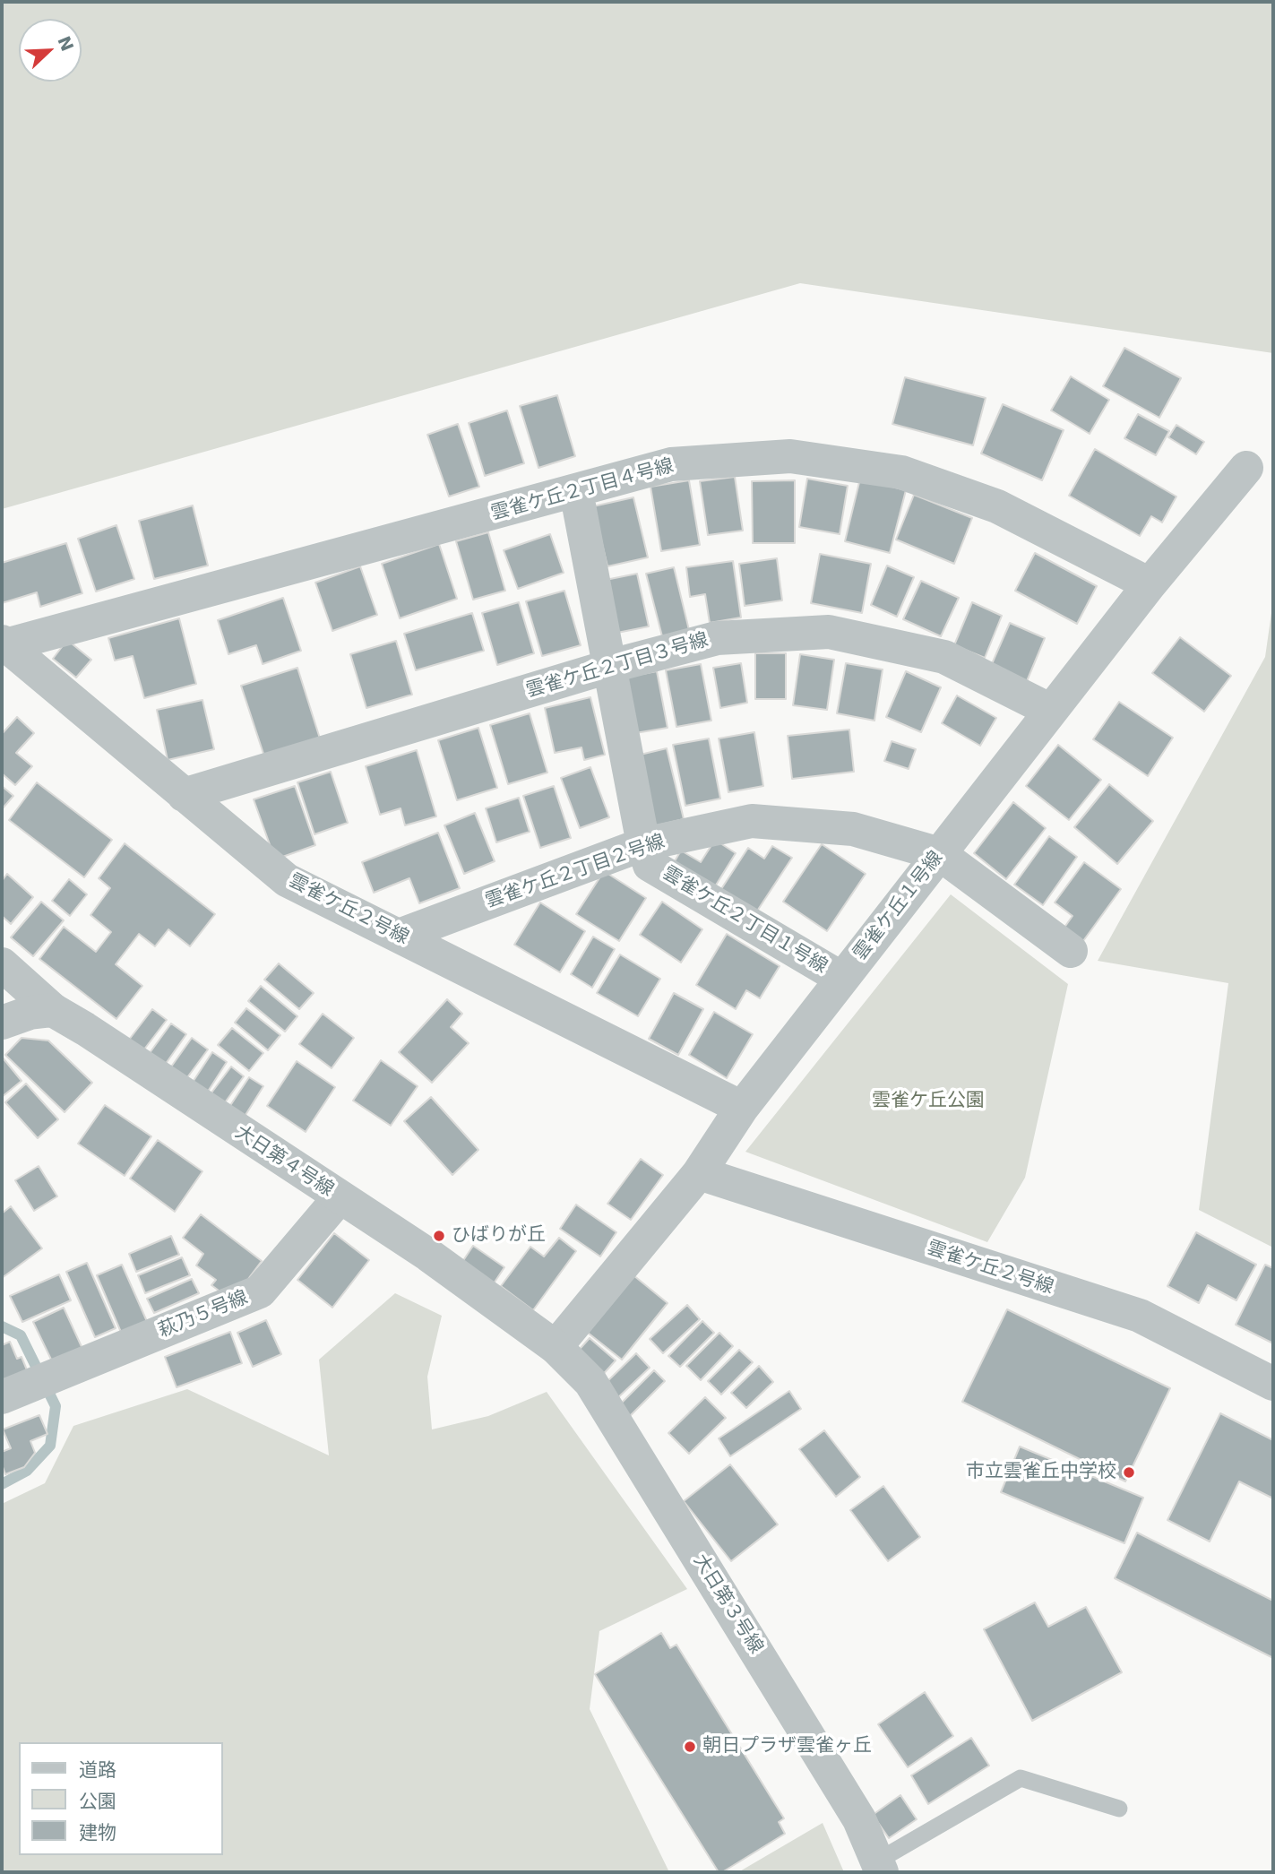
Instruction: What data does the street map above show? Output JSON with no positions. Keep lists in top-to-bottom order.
{
  "streets": {
    "street": [
      "雲雀ケ丘２丁目４号線",
      "雲雀ケ丘２丁目３号線",
      "雲雀ケ丘２丁目２号線",
      "雲雀ケ丘１号線",
      "雲雀ケ丘２号線",
      "雲雀ケ丘２丁目１号線",
      "大日第４号線",
      "萩乃５号線",
      "大日第３号線"
    ]
  },
  "crossings": [
    ["雲雀ケ丘２丁目４号線", "雲雀ケ丘１号線"],
    ["雲雀ケ丘２丁目４号線", "雲雀ケ丘２号線"],
    ["雲雀ケ丘２丁目４号線", "雲雀ケ丘２丁目１号線"],
    ["雲雀ケ丘２丁目３号線", "雲雀ケ丘１号線"],
    ["雲雀ケ丘２丁目３号線", "雲雀ケ丘２号線"],
    ["雲雀ケ丘２丁目３号線", "雲雀ケ丘２丁目１号線"],
    ["雲雀ケ丘２丁目２号線", "雲雀ケ丘１号線"],
    ["雲雀ケ丘２丁目２号線", "雲雀ケ丘２号線"],
    ["雲雀ケ丘２丁目２号線", "雲雀ケ丘２丁目１号線"],
    ["雲雀ケ丘１号線", "雲雀ケ丘２号線"],
    ["雲雀ケ丘１号線", "雲雀ケ丘２丁目１号線"],
    ["雲雀ケ丘１号線", "大日第４号線"],
    ["雲雀ケ丘１号線", "大日第３号線"],
    ["大日第４号線", "萩乃５号線"],
    ["大日第４号線", "大日第３号線"]
  ],
  "parks": ["雲雀ケ丘公園"],
  "places": ["ひばりが丘", "市立雲雀丘中学校", "朝日プラザ雲雀ヶ丘"],
  "legend": ["道路", "公園", "建物"],
  "north": "top right"
}
